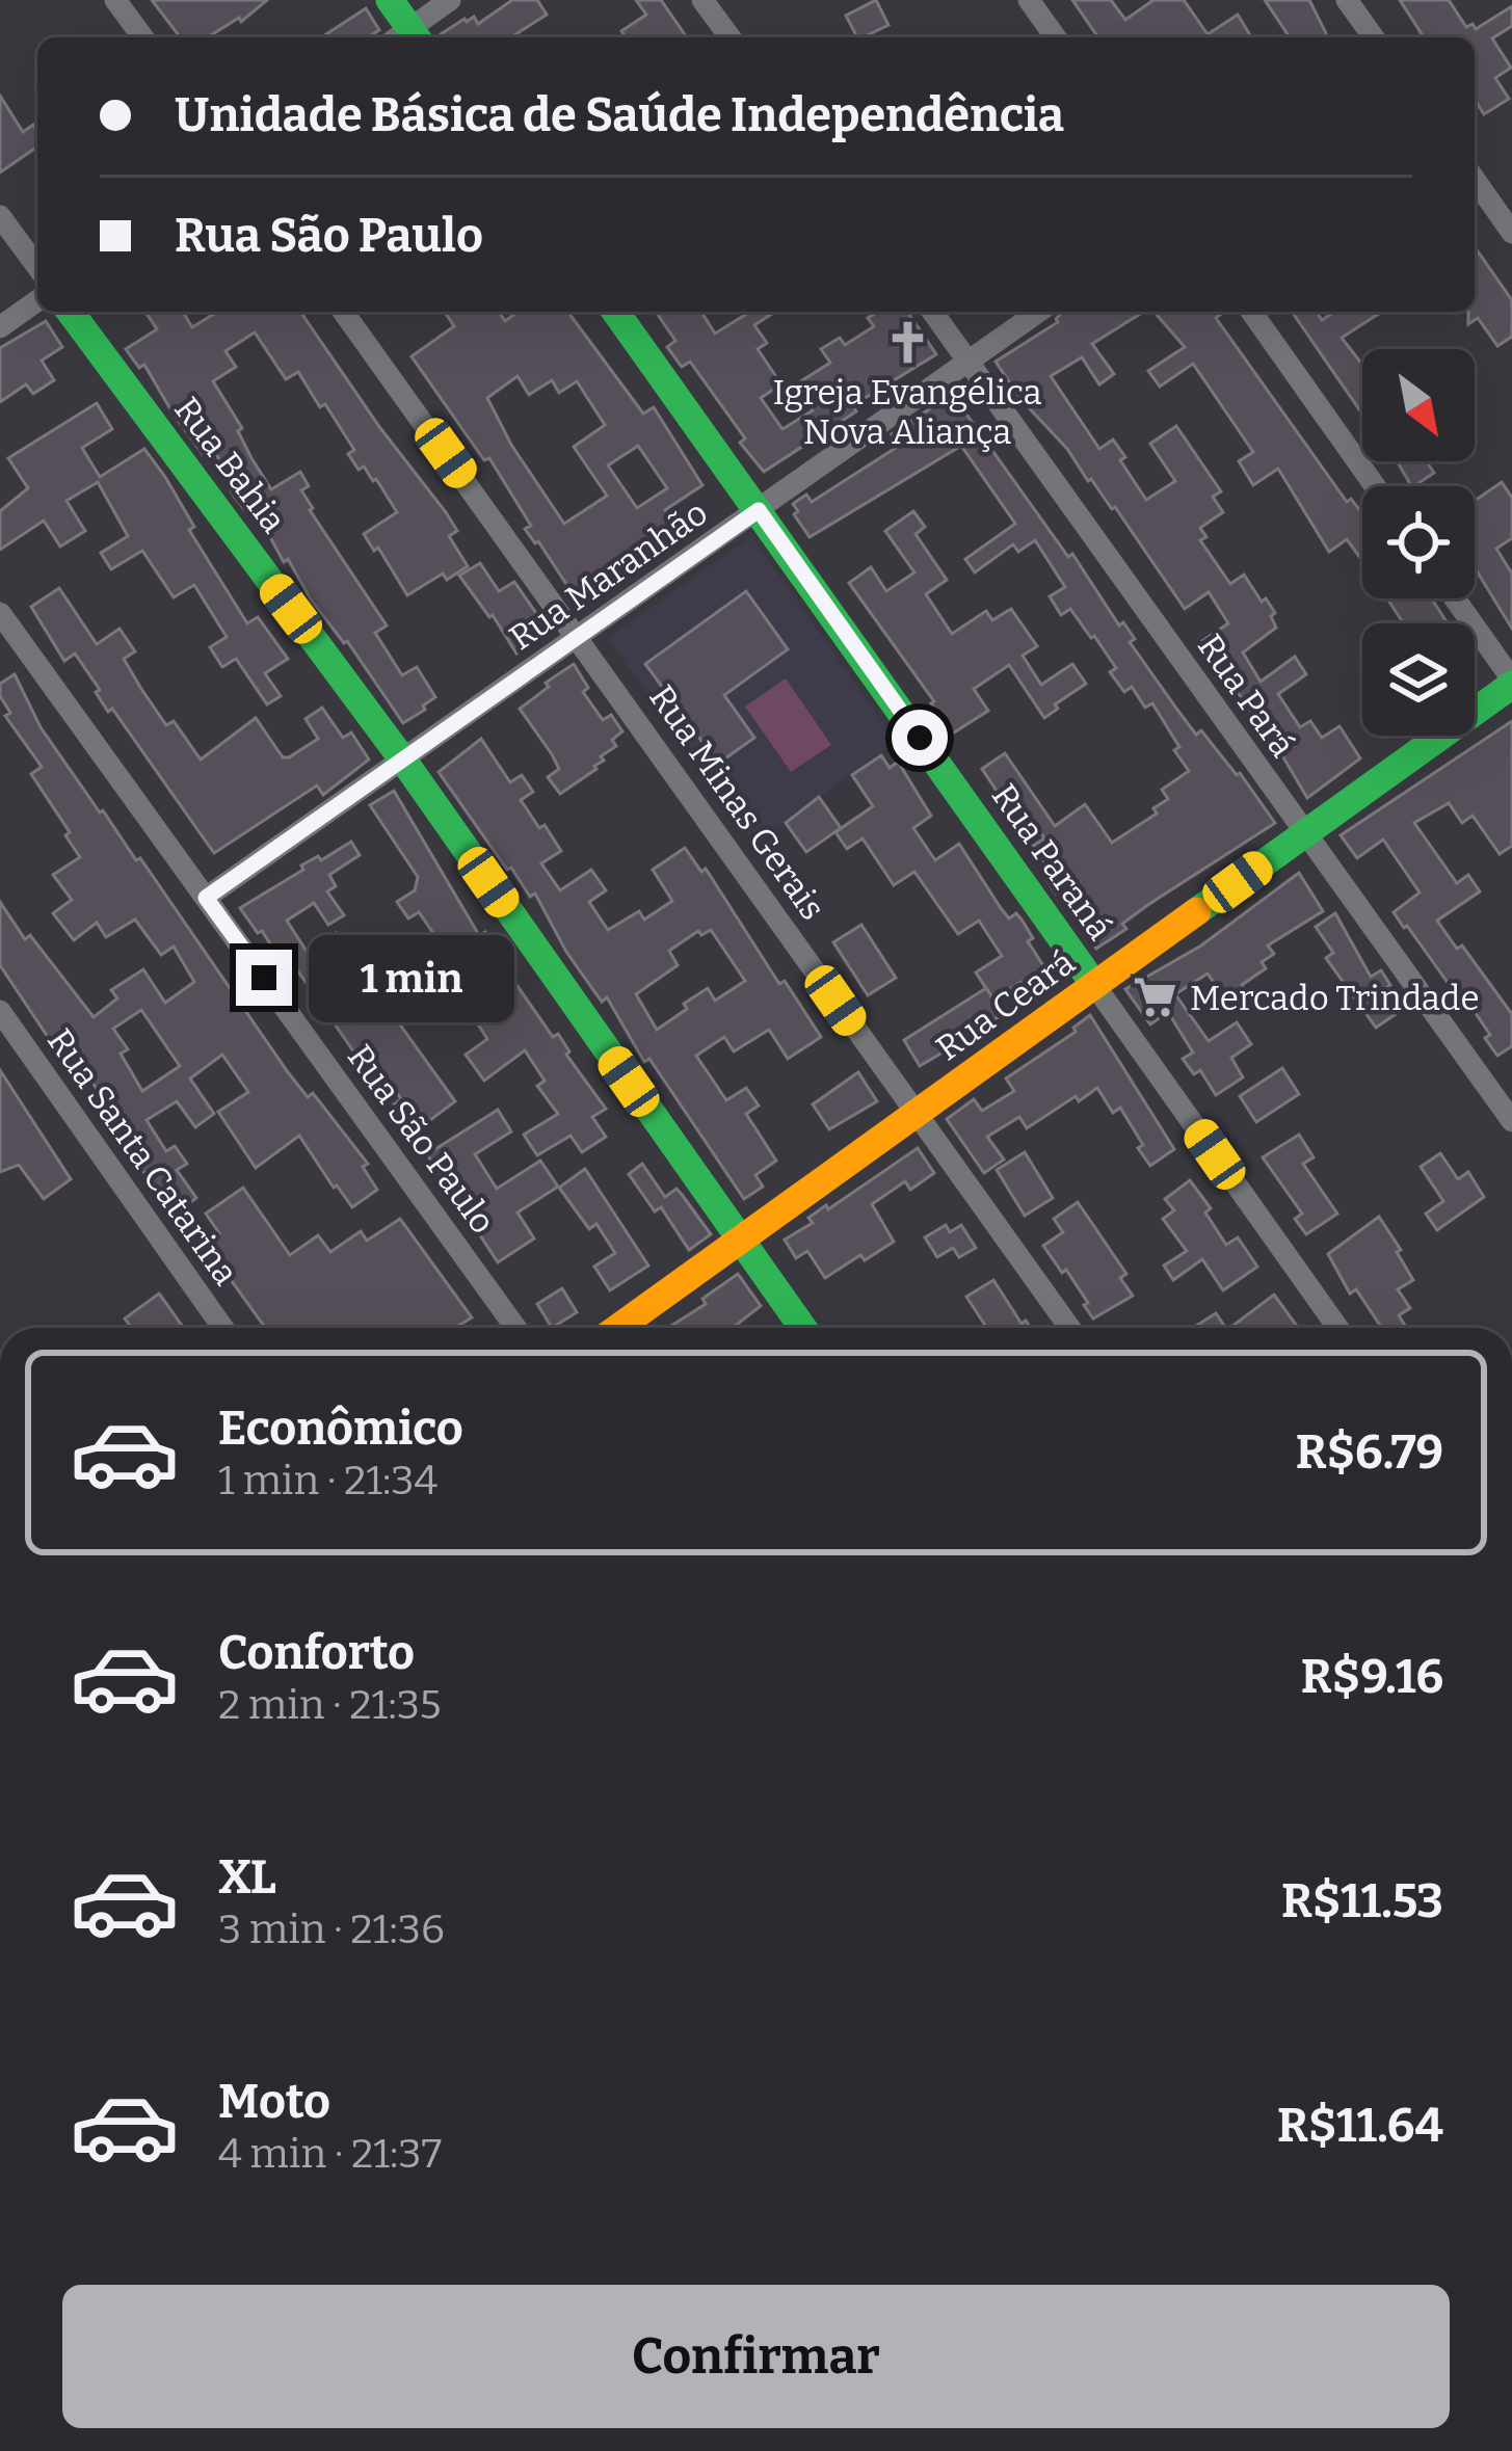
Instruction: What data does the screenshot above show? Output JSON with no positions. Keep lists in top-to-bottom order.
{
  "streets": {
    "street": [
      "Rua Bahia",
      "Rua Maranhão",
      "Rua Pará",
      "Rua Minas Gerais",
      "Rua Paraná",
      "Rua Ceará",
      "Rua São Paulo",
      "Rua Santa Catarina"
    ]
  },
  "crossings": [
    ["Rua Bahia", "Rua Maranhão"],
    ["Rua Bahia", "Rua Ceará"],
    ["Rua Maranhão", "Rua Pará"],
    ["Rua Maranhão", "Rua Minas Gerais"],
    ["Rua Maranhão", "Rua Paraná"],
    ["Rua Maranhão", "Rua São Paulo"],
    ["Rua Pará", "Rua Ceará"],
    ["Rua Minas Gerais", "Rua Ceará"],
    ["Rua Paraná", "Rua Ceará"]
  ],
  "places": {
    "church": ["Igreja Evangélica Nova Aliança"],
    "supermarket": ["Mercado Trindade"]
  },
  "north": "bottom right",
  "page": {
    "banner": ["Unidade Básica de Saúde Independência", "Rua São Paulo"],
    "bubble": "1 min",
    "list": [
      {
        "name": "Econômico",
        "note": "1 min · 21:34",
        "value": "R$6.79"
      },
      {
        "name": "Conforto",
        "note": "2 min · 21:35",
        "value": "R$9.16"
      },
      {
        "name": "XL",
        "note": "3 min · 21:36",
        "value": "R$11.53"
      },
      {
        "name": "Moto",
        "note": "4 min · 21:37",
        "value": "R$11.64"
      }
    ],
    "buttons": "Confirmar"
  }
}
